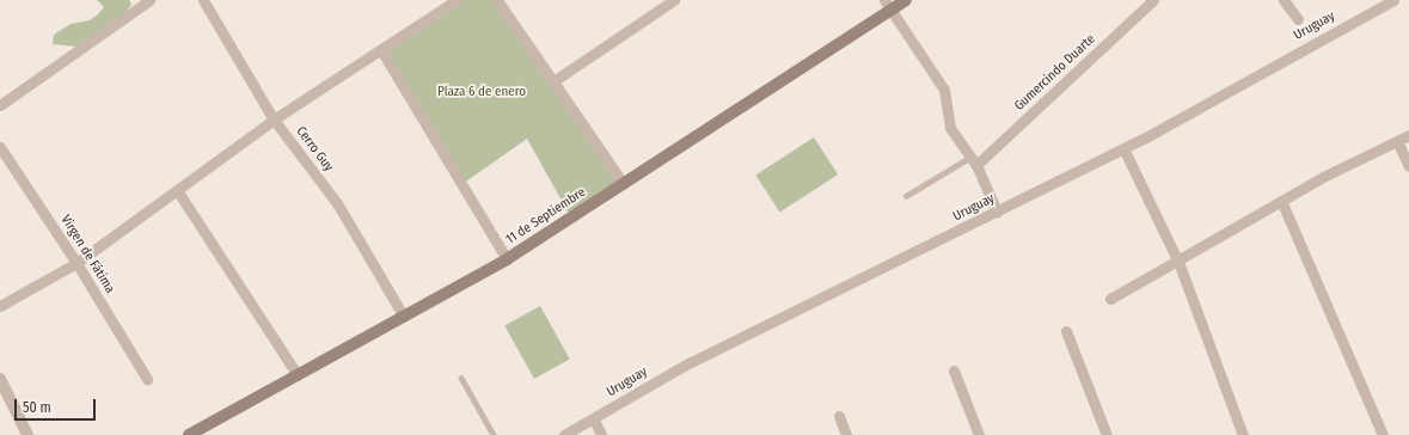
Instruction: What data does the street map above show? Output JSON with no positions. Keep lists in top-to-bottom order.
{
  "streets": {
    "main road": ["11 de Septiembre"],
    "street": [
      "Uruguay",
      "Gumercindo Duarte",
      "Cerro Guy",
      "Virgen de Fátima"
    ]
  },
  "crossings": [
    ["Cerro Guy", "11 de Septiembre"]
  ],
  "parks": ["Plaza 6 de enero"],
  "scale_bar": "50 m"
}
